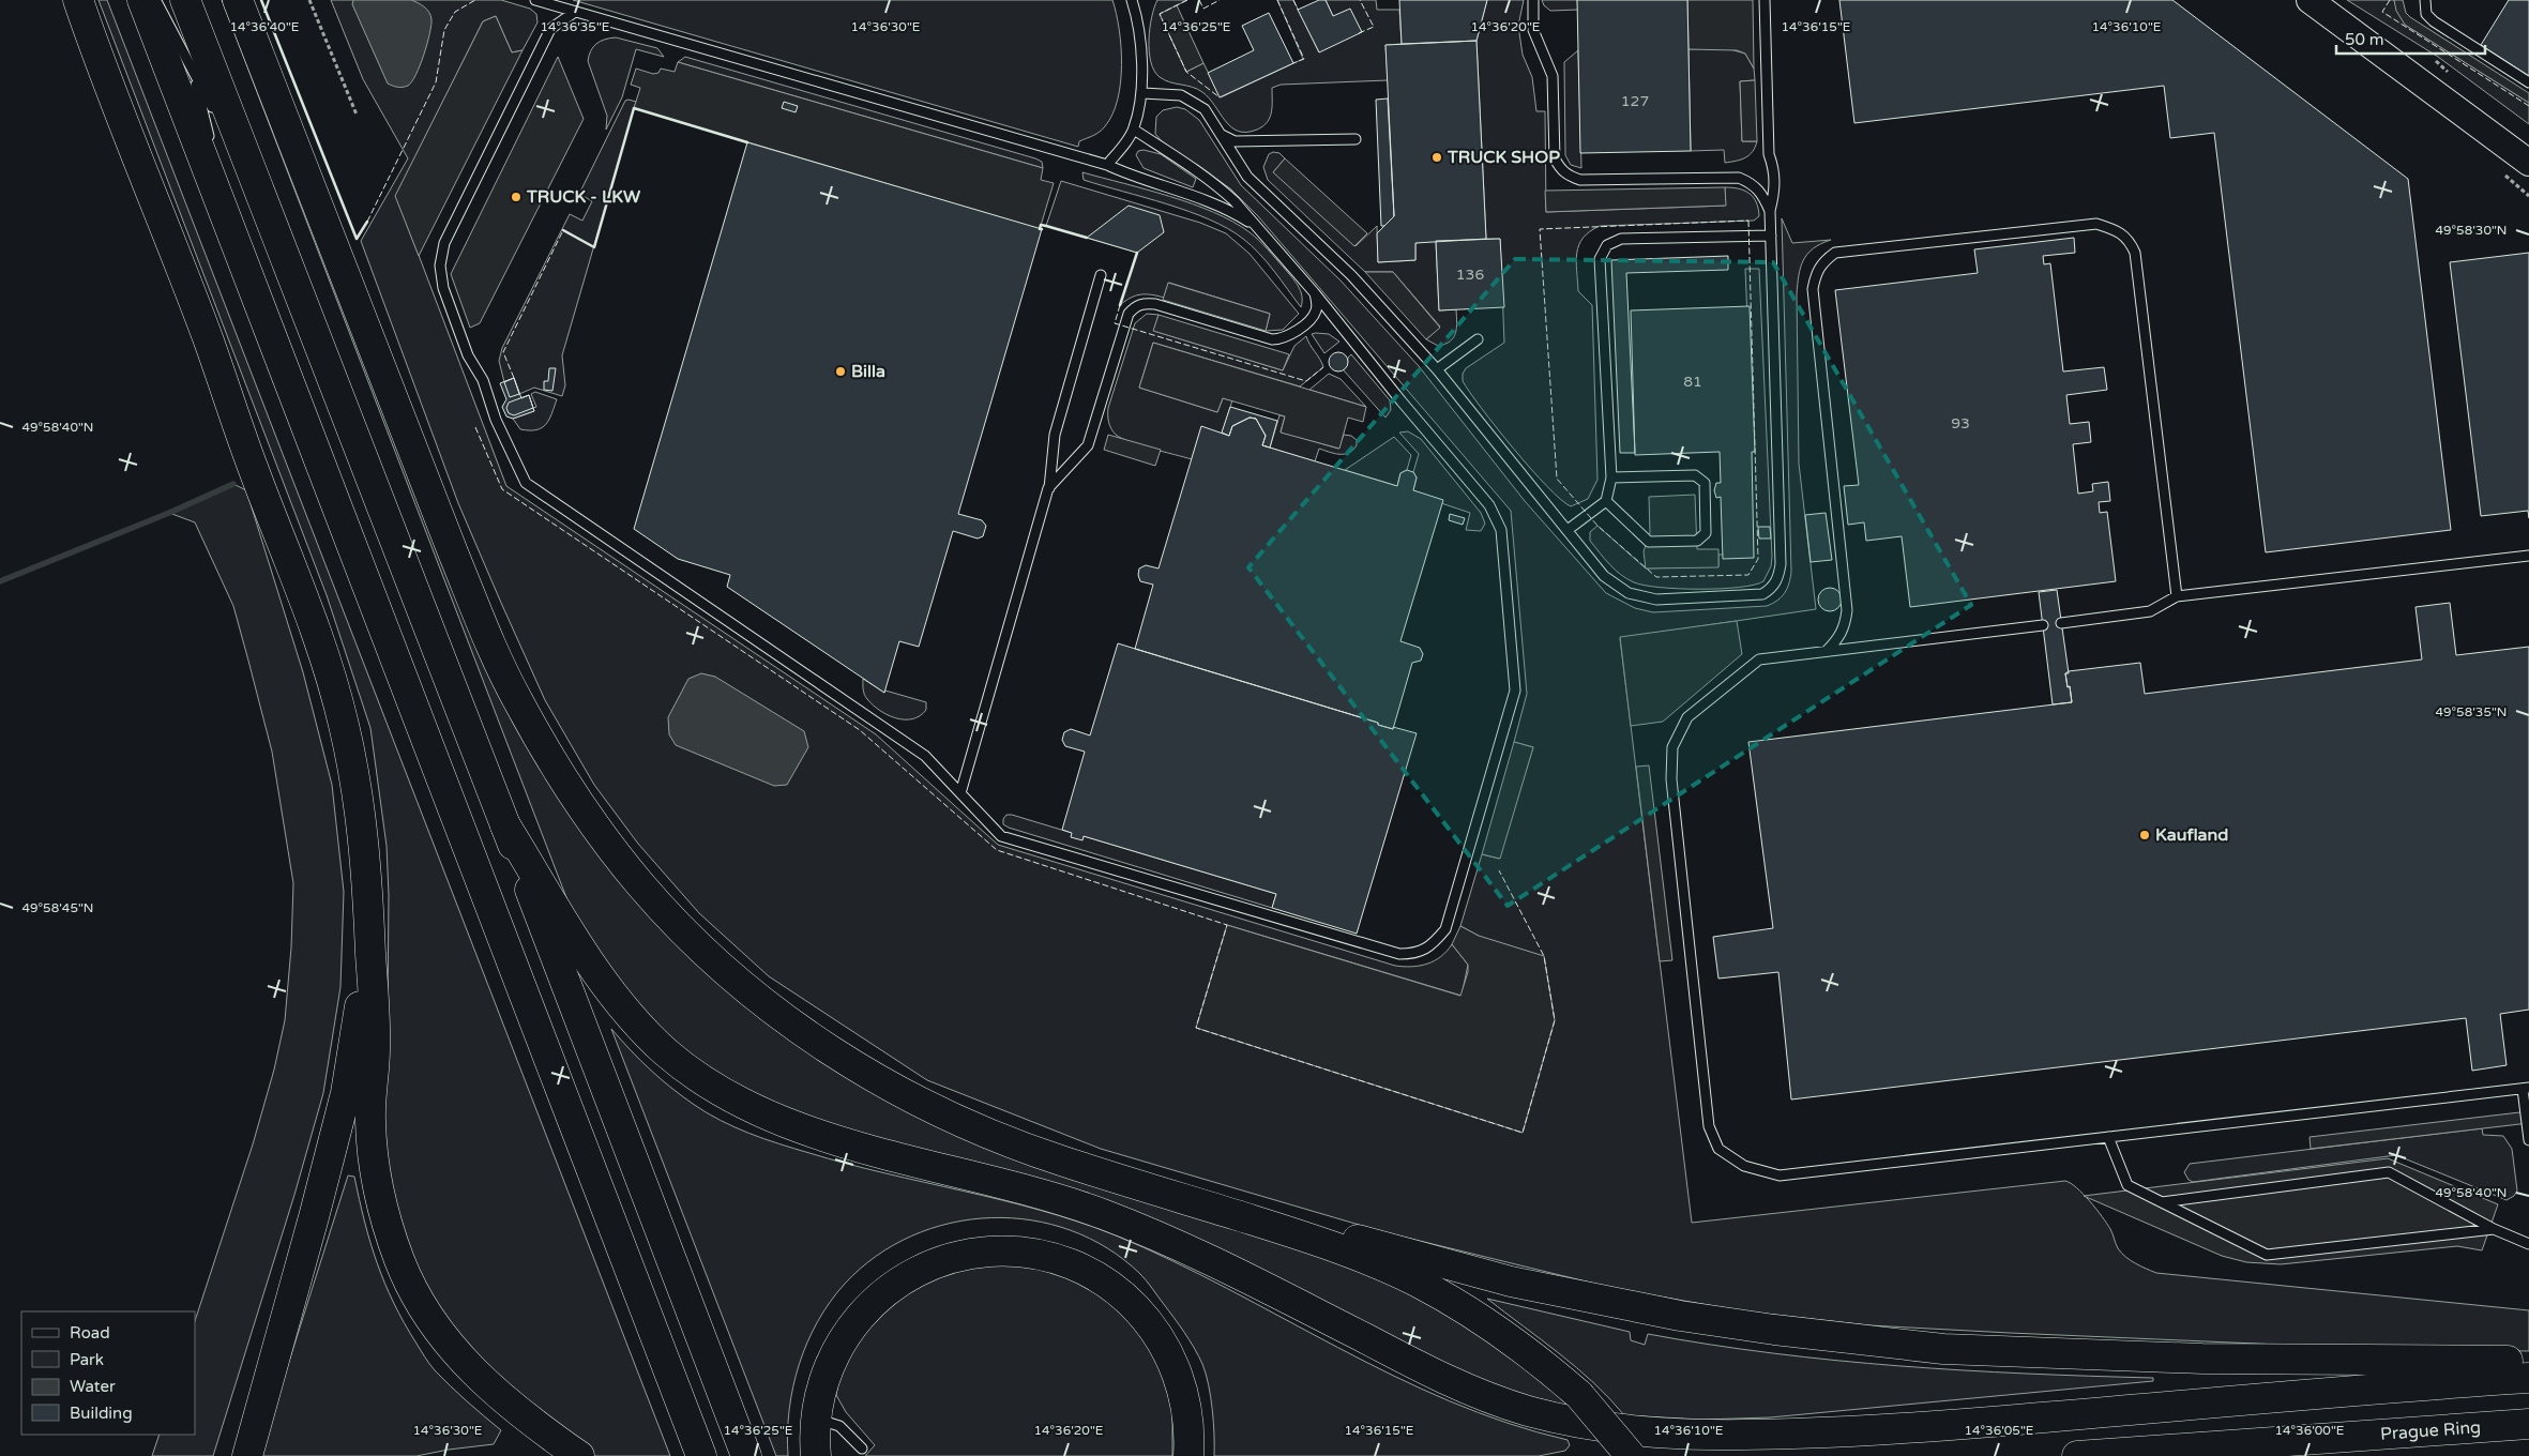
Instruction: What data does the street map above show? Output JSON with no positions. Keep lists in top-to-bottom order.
{
  "streets": {
    "highway": ["Prague Ring"]
  },
  "places": [
    "TRUCK SHOP",
    "TRUCK - LKW",
    "Billa",
    "Kaufland"
  ],
  "house_numbers": [
    "127",
    "136",
    "81",
    "93"
  ],
  "legend": [
    "Road",
    "Park",
    "Water",
    "Building"
  ],
  "scale_bar": "50 m",
  "coordinates": [
    "14°36'40\"E",
    "14°36'35\"E",
    "14°36'30\"E",
    "14°36'25\"E",
    "14°36'20\"E",
    "14°36'15\"E",
    "14°36'10\"E",
    "49°58'30\"N",
    "49°58'40\"N",
    "49°58'35\"N",
    "49°58'45\"N",
    "14°36'05\"E",
    "14°36'00\"E"
  ]
}
